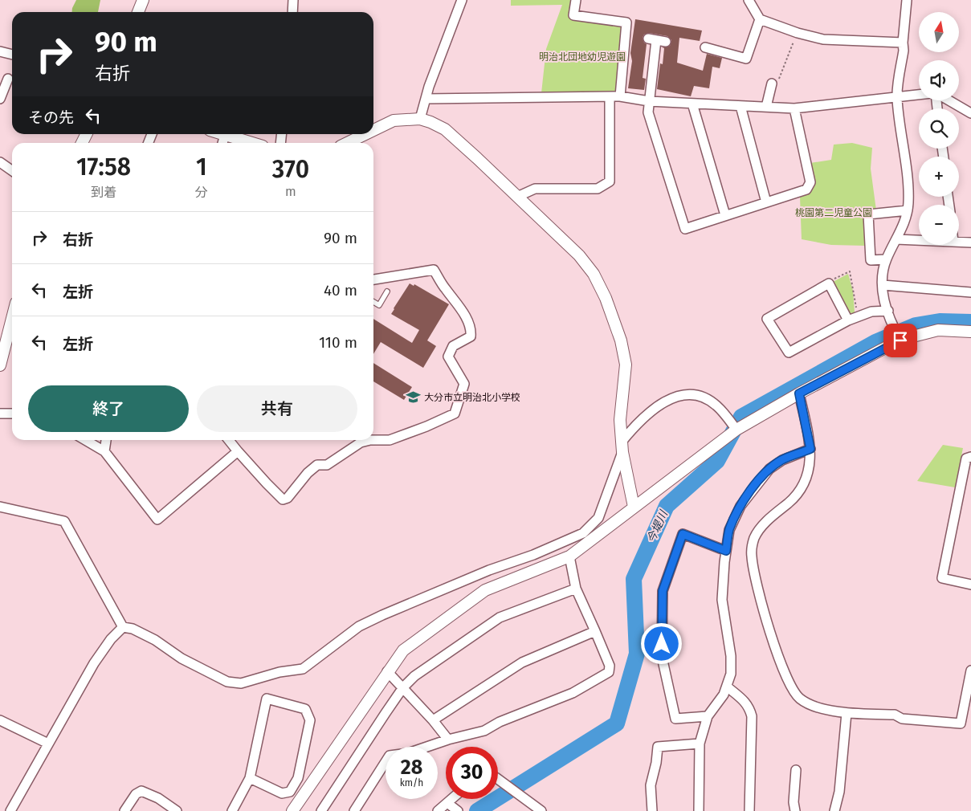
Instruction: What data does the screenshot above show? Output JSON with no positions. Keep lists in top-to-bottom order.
{
  "water": ["今堤川"],
  "parks": ["明治北団地幼児遊園", "桃園第二児童公園"],
  "places": {
    "school or university": ["大分市立明治北小学校"]
  },
  "north": "top",
  "page": {
    "map_buttons": ["+", "−"],
    "turn": ["90 m", "右折"],
    "then": "その先",
    "eta": [
      "17:58",
      "到着",
      "1",
      "分",
      "370",
      "m"
    ],
    "list": [
      {
        "name": "右折",
        "value": "90 m"
      },
      {
        "name": "左折",
        "value": "40 m"
      },
      {
        "name": "左折",
        "value": "110 m"
      }
    ],
    "buttons": ["終了", "共有"],
    "speed": "28 km/h",
    "limit": "30"
  }
}
